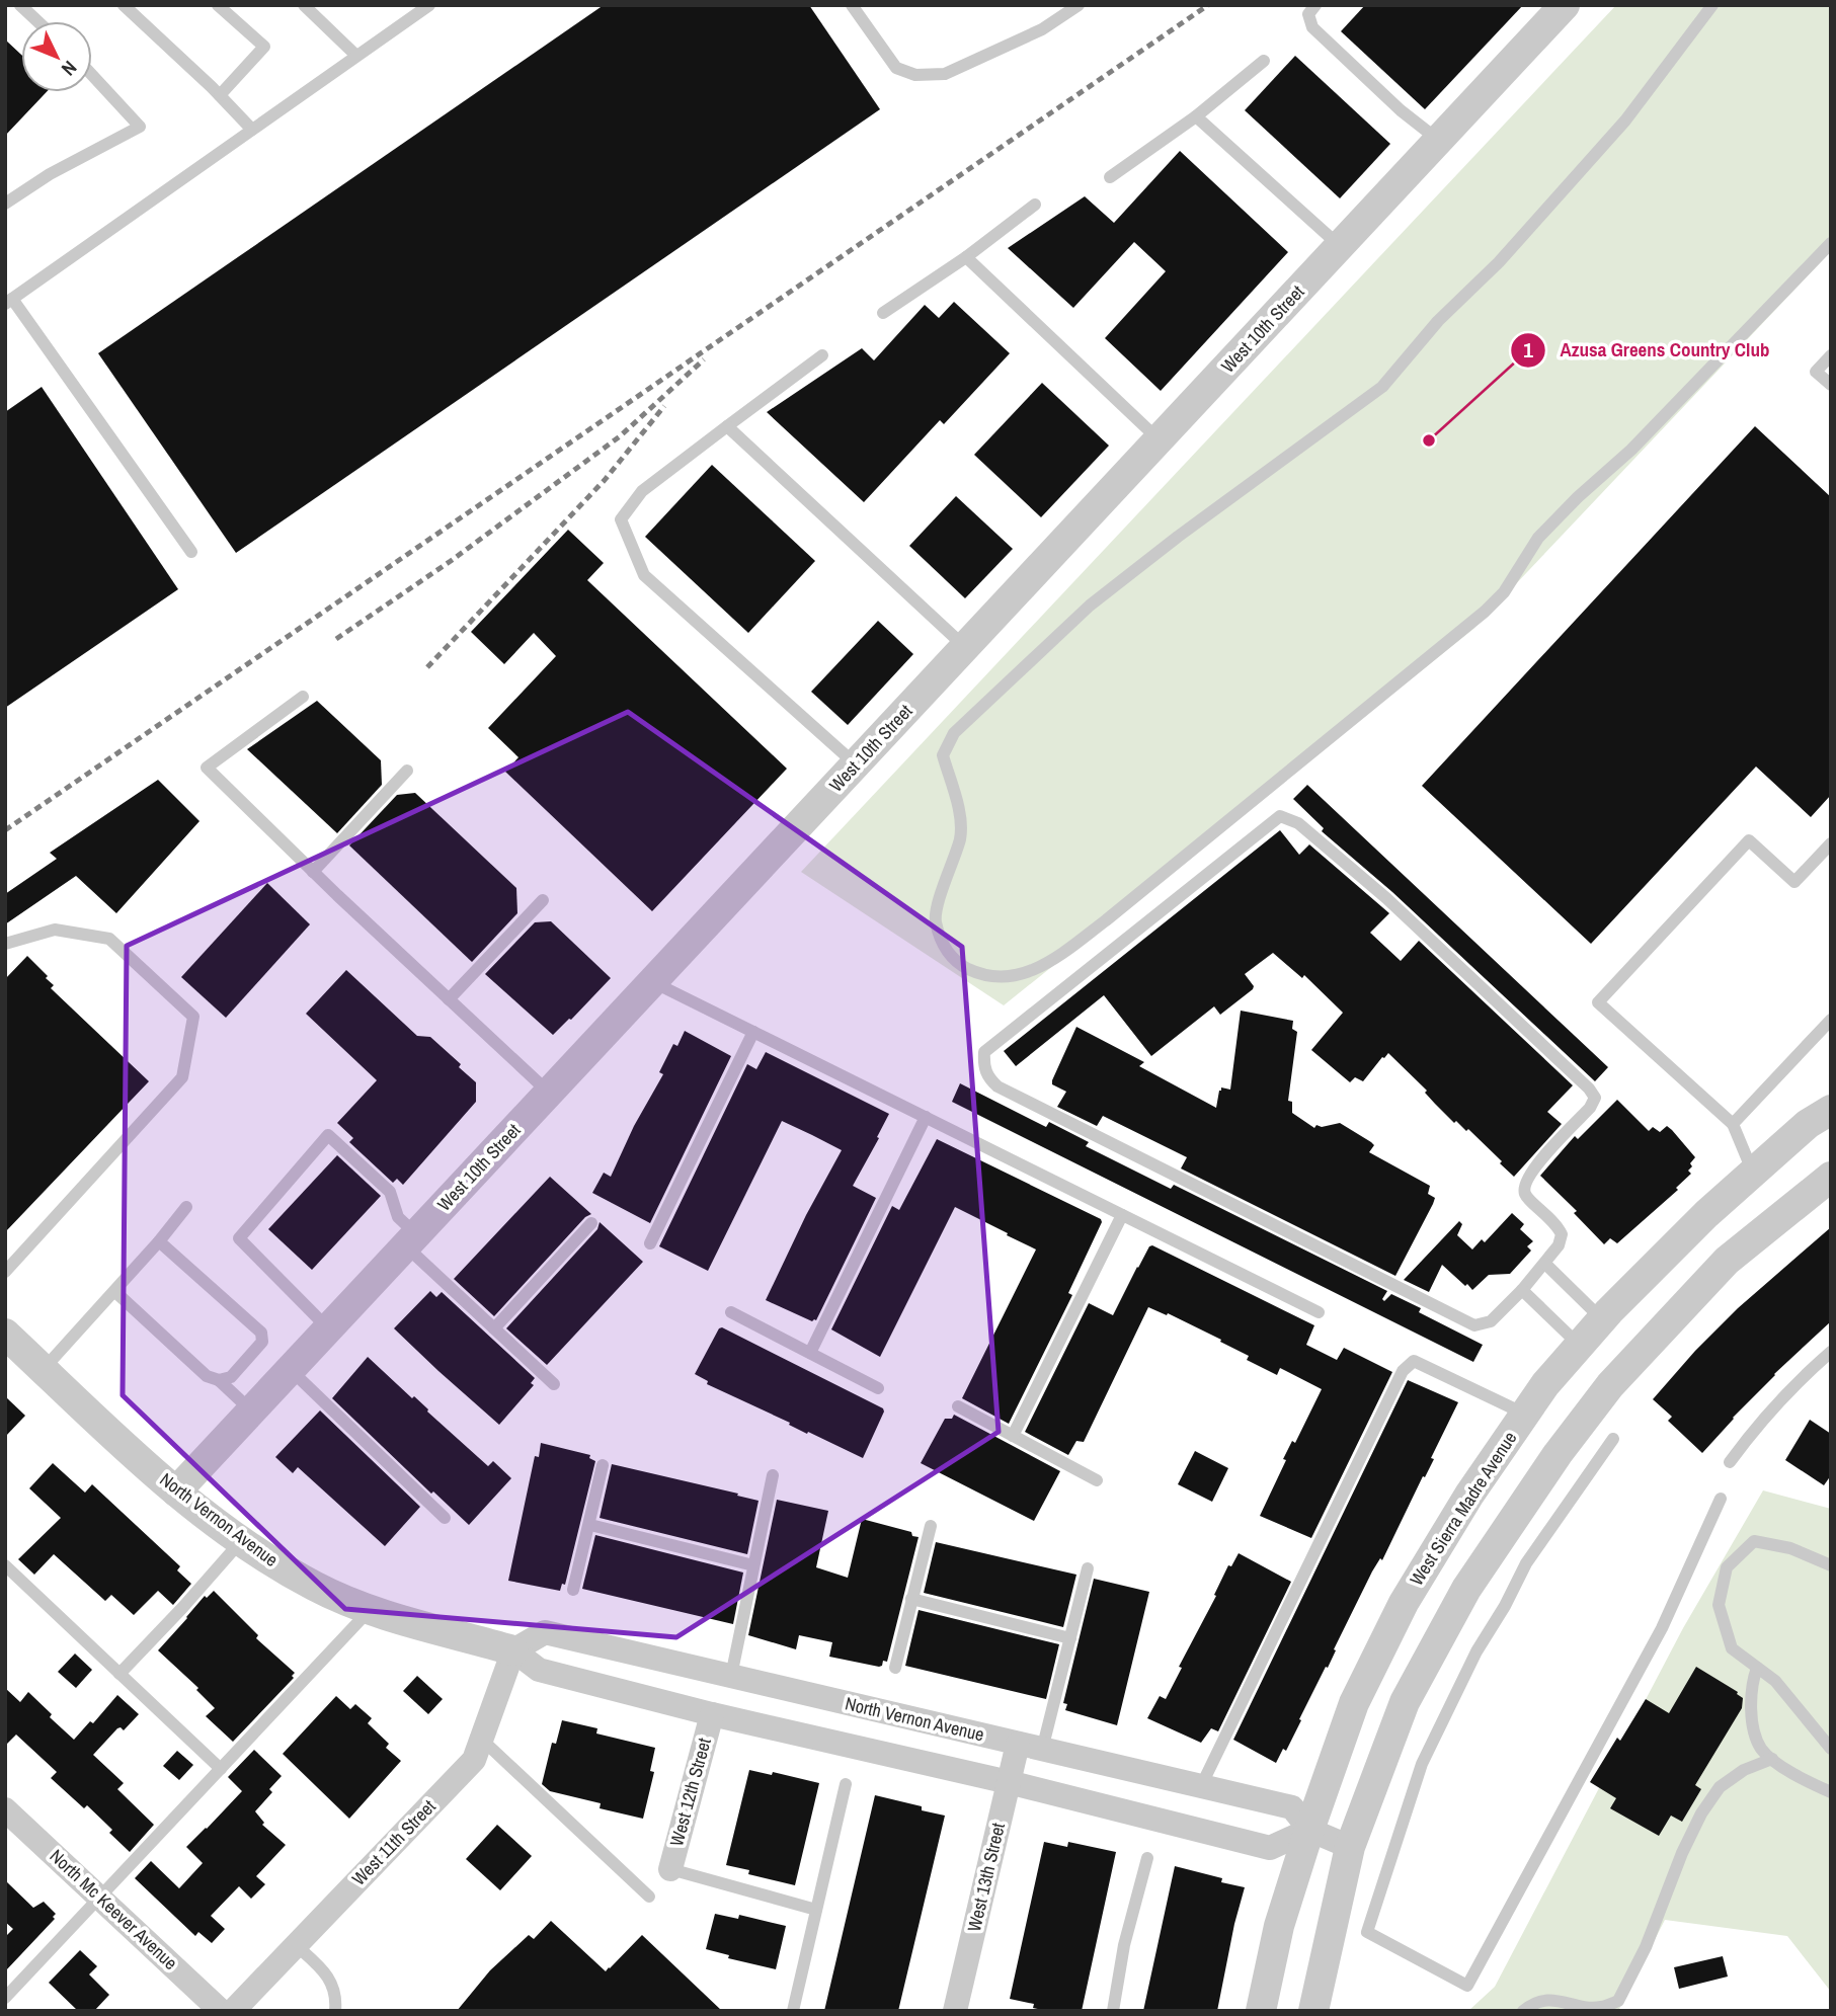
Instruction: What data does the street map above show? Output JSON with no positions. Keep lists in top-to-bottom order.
{
  "streets": {
    "street": [
      "West 10th Street",
      "West Sierra Madre Avenue",
      "North Vernon Avenue",
      "West 12th Street",
      "West 11th Street",
      "West 13th Street",
      "North Mc Keever Avenue"
    ]
  },
  "crossings": [
    ["West 10th Street", "North Vernon Avenue"],
    ["West Sierra Madre Avenue", "North Vernon Avenue"],
    ["North Vernon Avenue", "West 12th Street"],
    ["North Vernon Avenue", "West 11th Street"],
    ["North Vernon Avenue", "West 13th Street"]
  ],
  "places": ["Azusa Greens Country Club"],
  "north": "bottom right"
}
